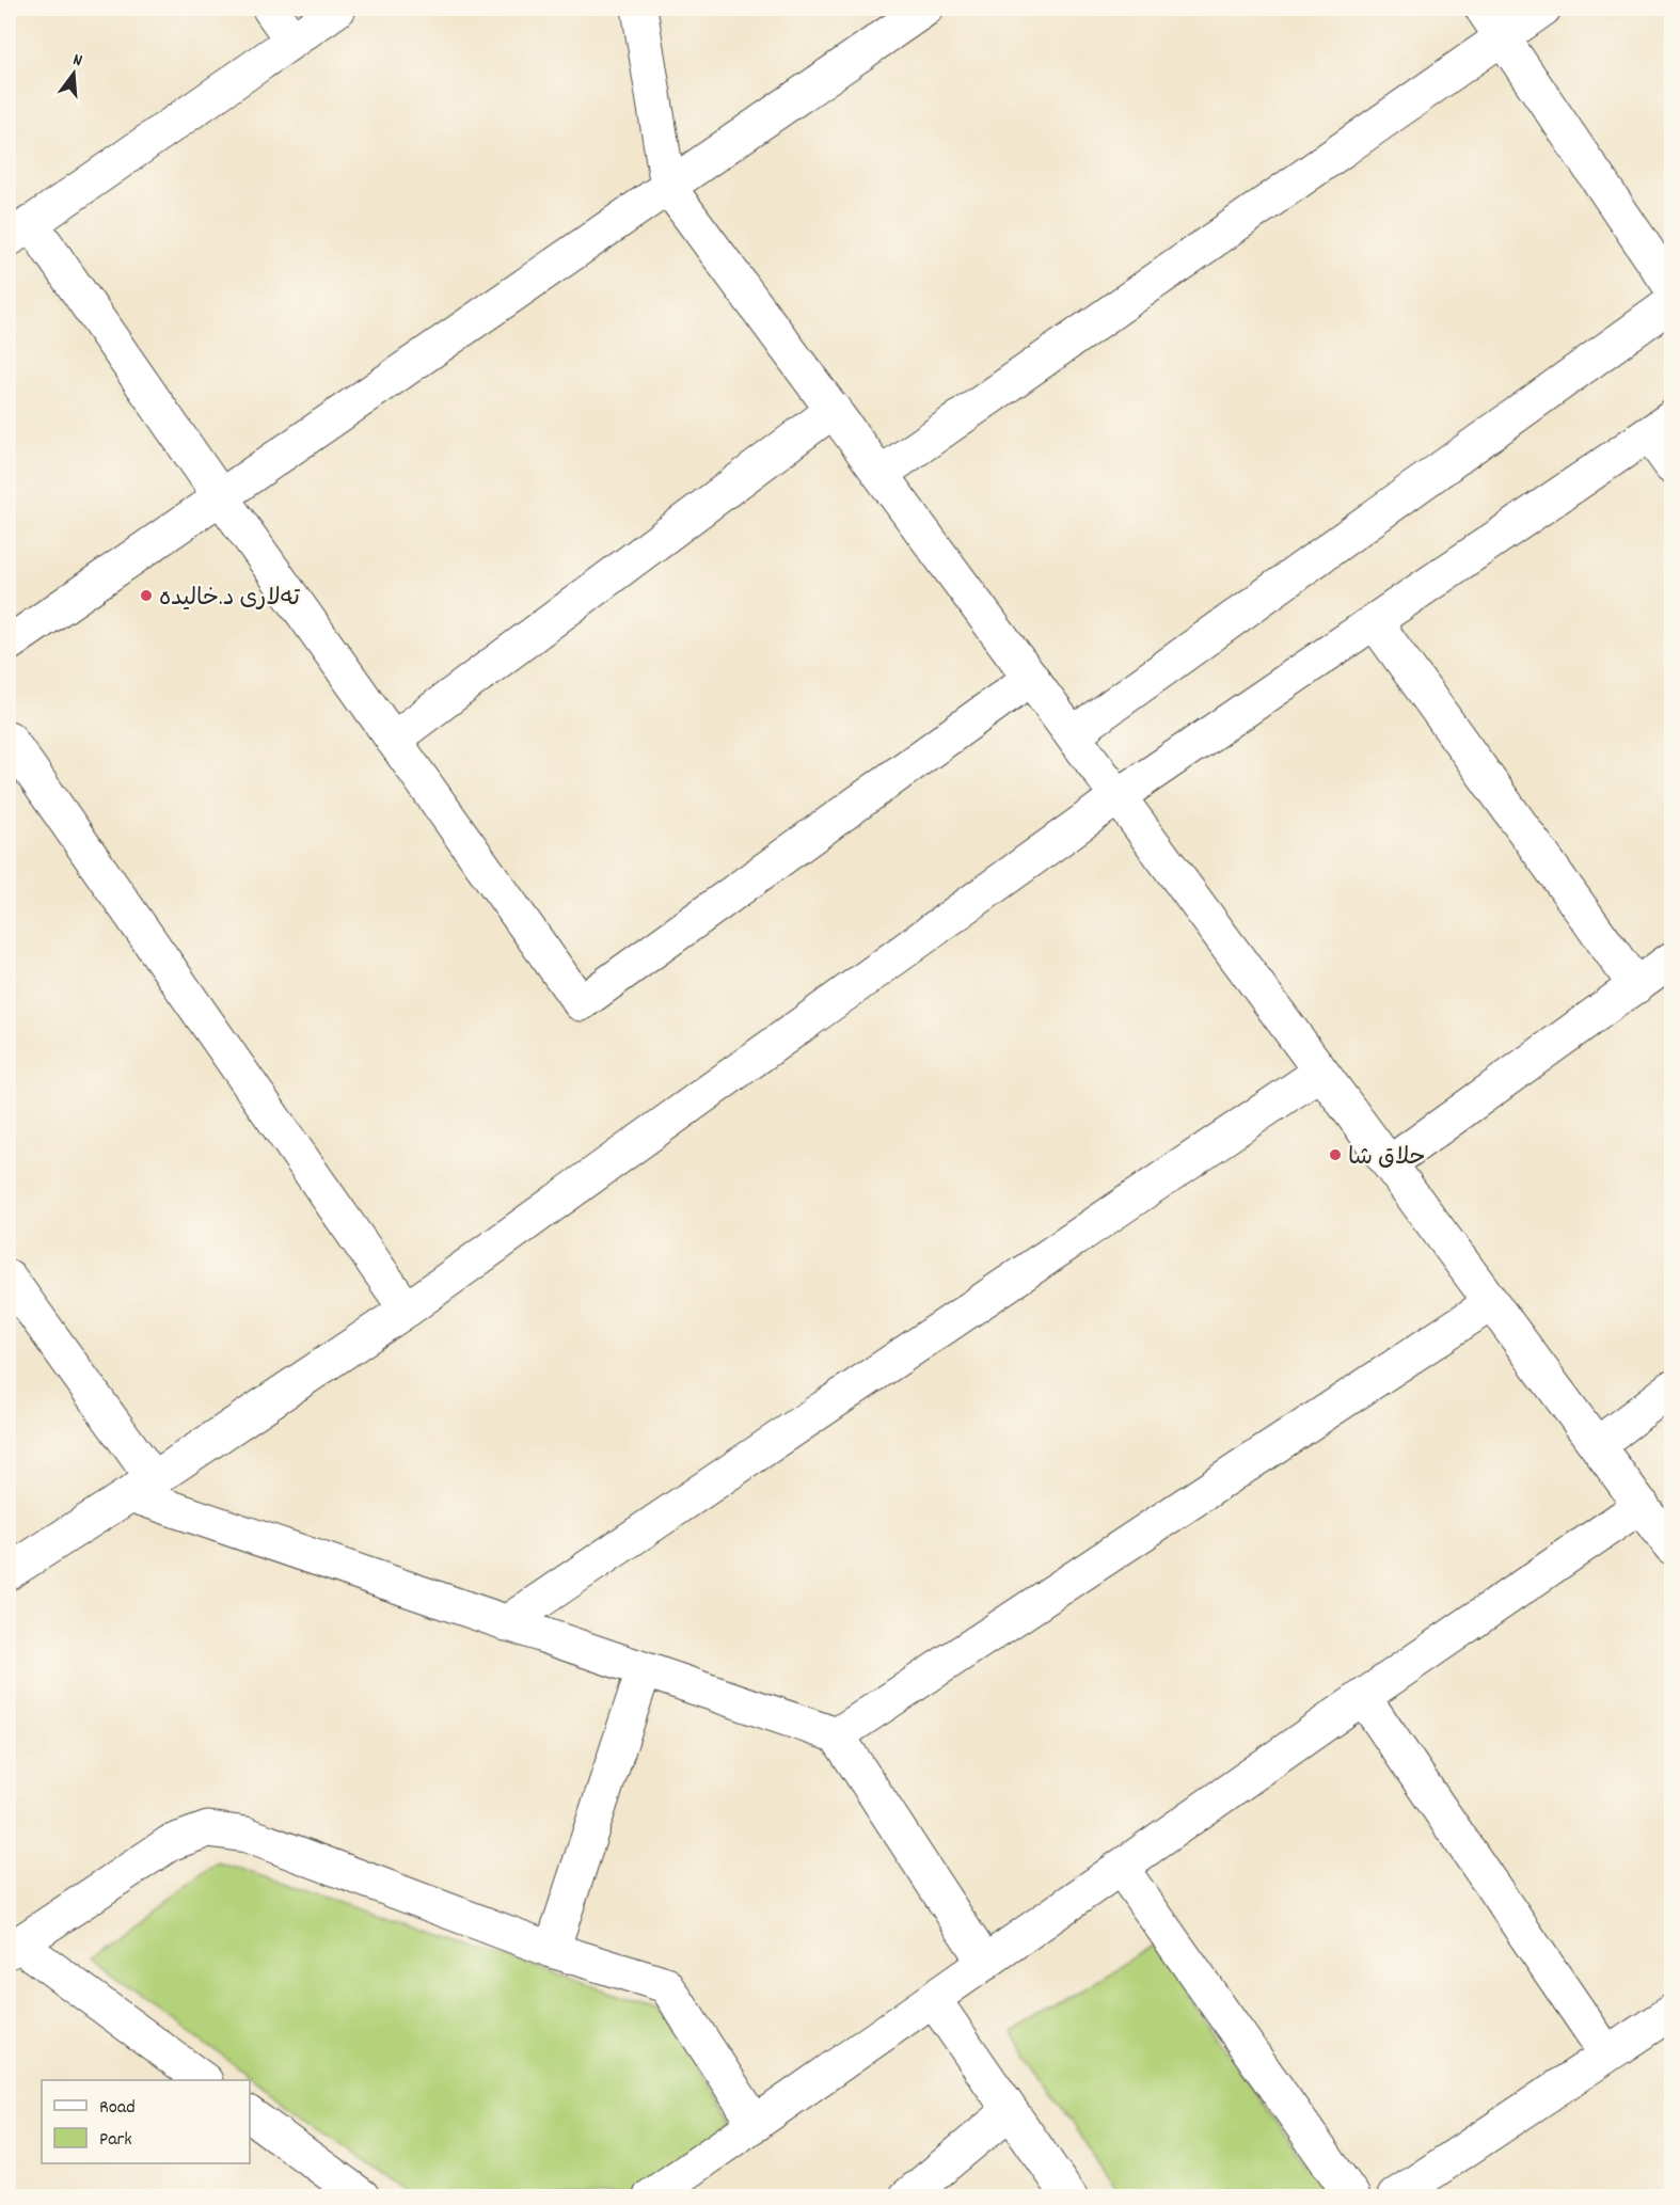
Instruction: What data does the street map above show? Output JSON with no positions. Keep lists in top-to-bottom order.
{
  "places": ["تەلاری د.خالیدە", "حلاق شا"],
  "legend": ["Road", "Park"],
  "north": "top"
}
